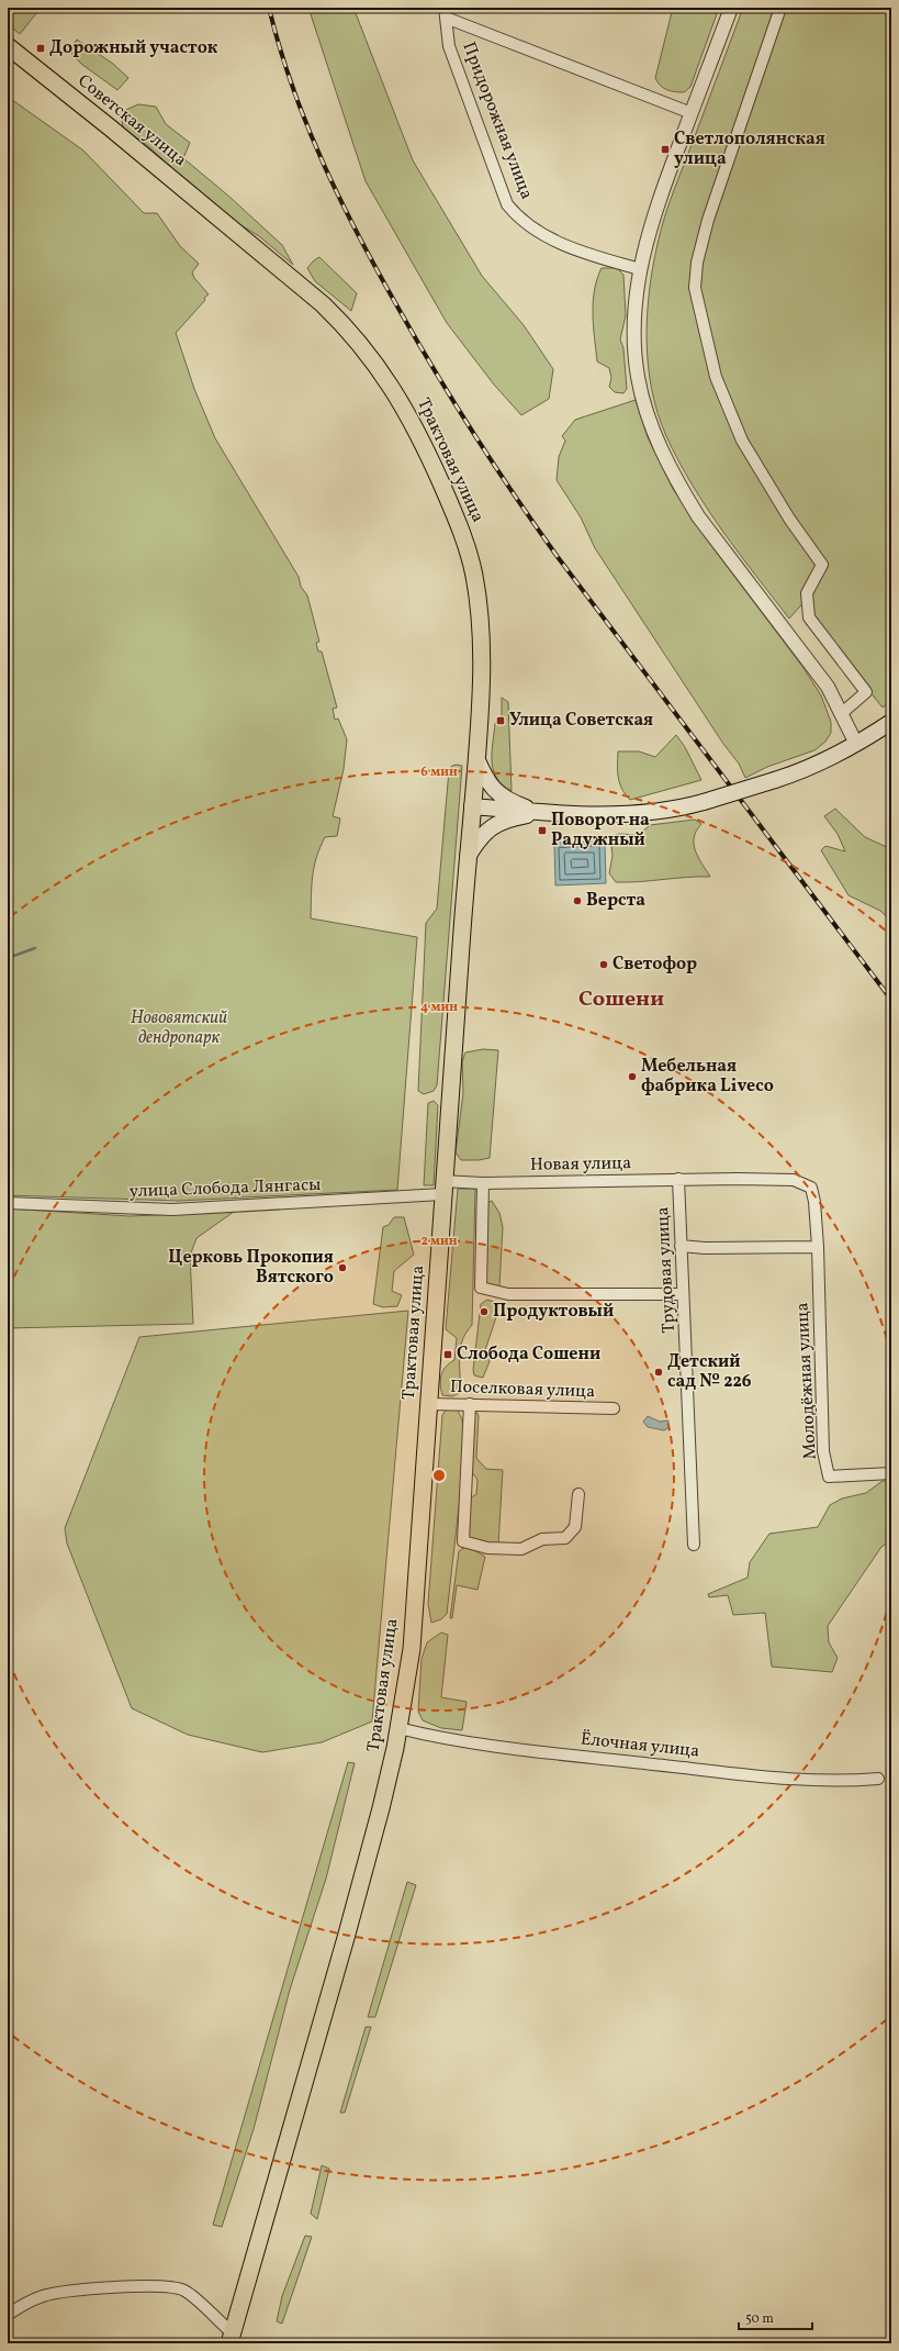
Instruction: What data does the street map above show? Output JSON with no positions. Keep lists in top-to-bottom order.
{
  "streets": {
    "main road": ["Советская улица", "Трактовая улица"],
    "street": [
      "Придорожная улица",
      "Новая улица",
      "улица Слобода Лянгасы",
      "Трудовая улица",
      "Молодёжная улица",
      "Поселковая улица",
      "Ёлочная улица"
    ]
  },
  "crossings": [
    ["Советская улица", "Трактовая улица"],
    ["Трактовая улица", "Новая улица"],
    ["Трактовая улица", "улица Слобода Лянгасы"],
    ["Трактовая улица", "Поселковая улица"],
    ["Трактовая улица", "Ёлочная улица"],
    ["Новая улица", "улица Слобода Лянгасы"],
    ["Новая улица", "Трудовая улица"],
    ["Новая улица", "Молодёжная улица"],
    ["Трудовая улица", "Молодёжная улица"]
  ],
  "districts": ["Сошени"],
  "parks": ["Нововятский дендропарк"],
  "places": {
    "transit": [
      "Дорожный участок",
      "Светлополянская улица",
      "Улица Советская",
      "Поворот на Радужный",
      "Слобода Сошени"
    ],
    "other": [
      "Верста",
      "Светофор",
      "Мебельная фабрика Liveco",
      "Церковь Прокопия Вятского",
      "Продуктовый",
      "Детский сад № 226"
    ]
  },
  "scale_bar": "50 m",
  "rings": ["6 мин", "4 мин", "2 мин"]
}
